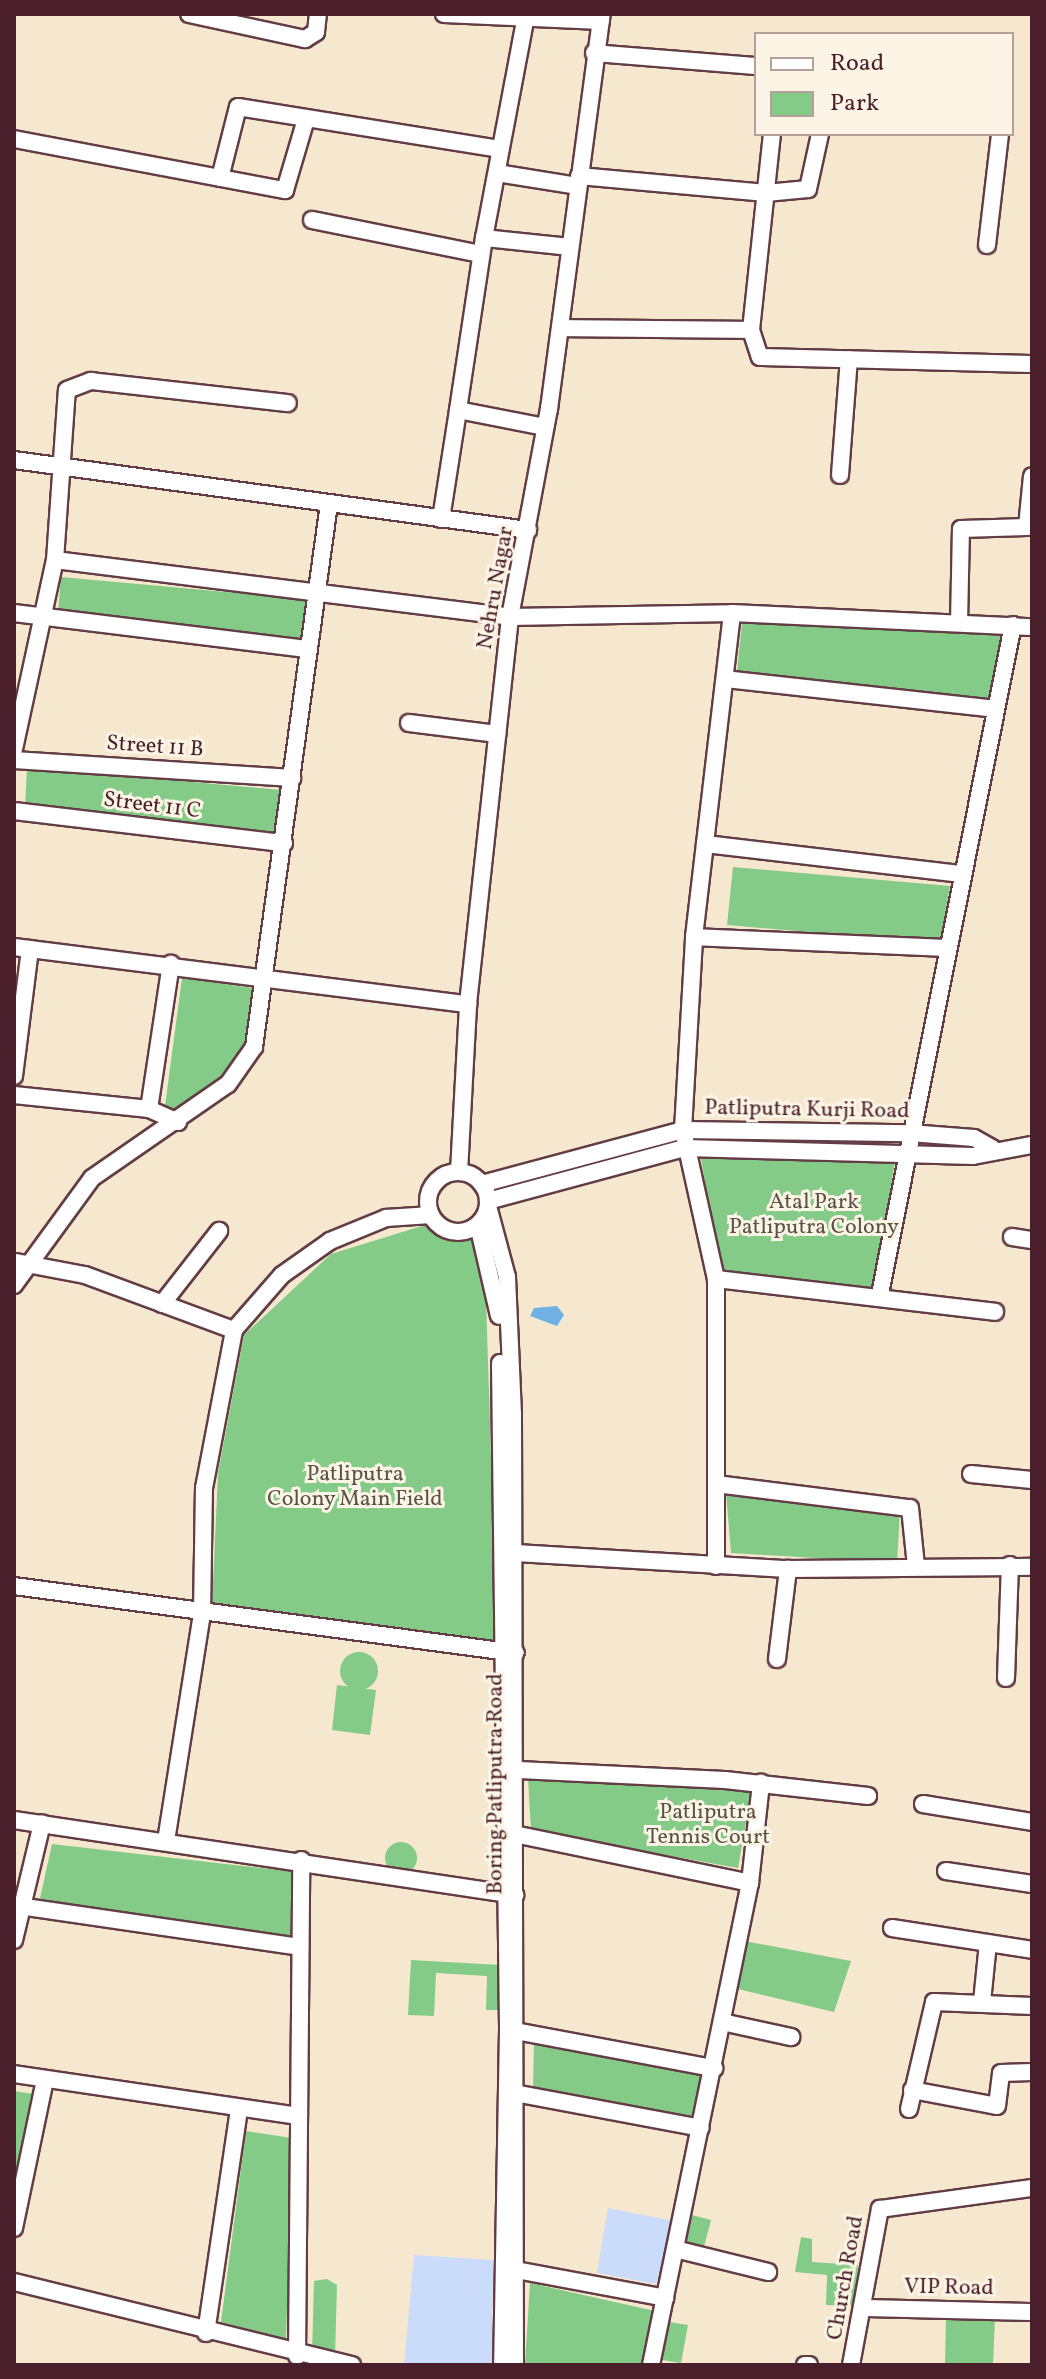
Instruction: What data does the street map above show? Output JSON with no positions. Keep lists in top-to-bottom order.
{
  "streets": {
    "street": [
      "Nehru Nagar",
      "Street 11 B",
      "Street 11 C",
      "Patliputra Kurji Road",
      "Boring Patliputra Road",
      "Church Road",
      "VIP Road"
    ]
  },
  "crossings": [
    ["Nehru Nagar", "Patliputra Kurji Road"],
    ["Nehru Nagar", "Boring Patliputra Road"],
    ["Patliputra Kurji Road", "Boring Patliputra Road"],
    ["Church Road", "VIP Road"]
  ],
  "parks": ["Atal Park Patliputra Colony", "Patliputra Colony Main Field", "Patliputra Tennis Court"],
  "legend": ["Road", "Park"]
}
